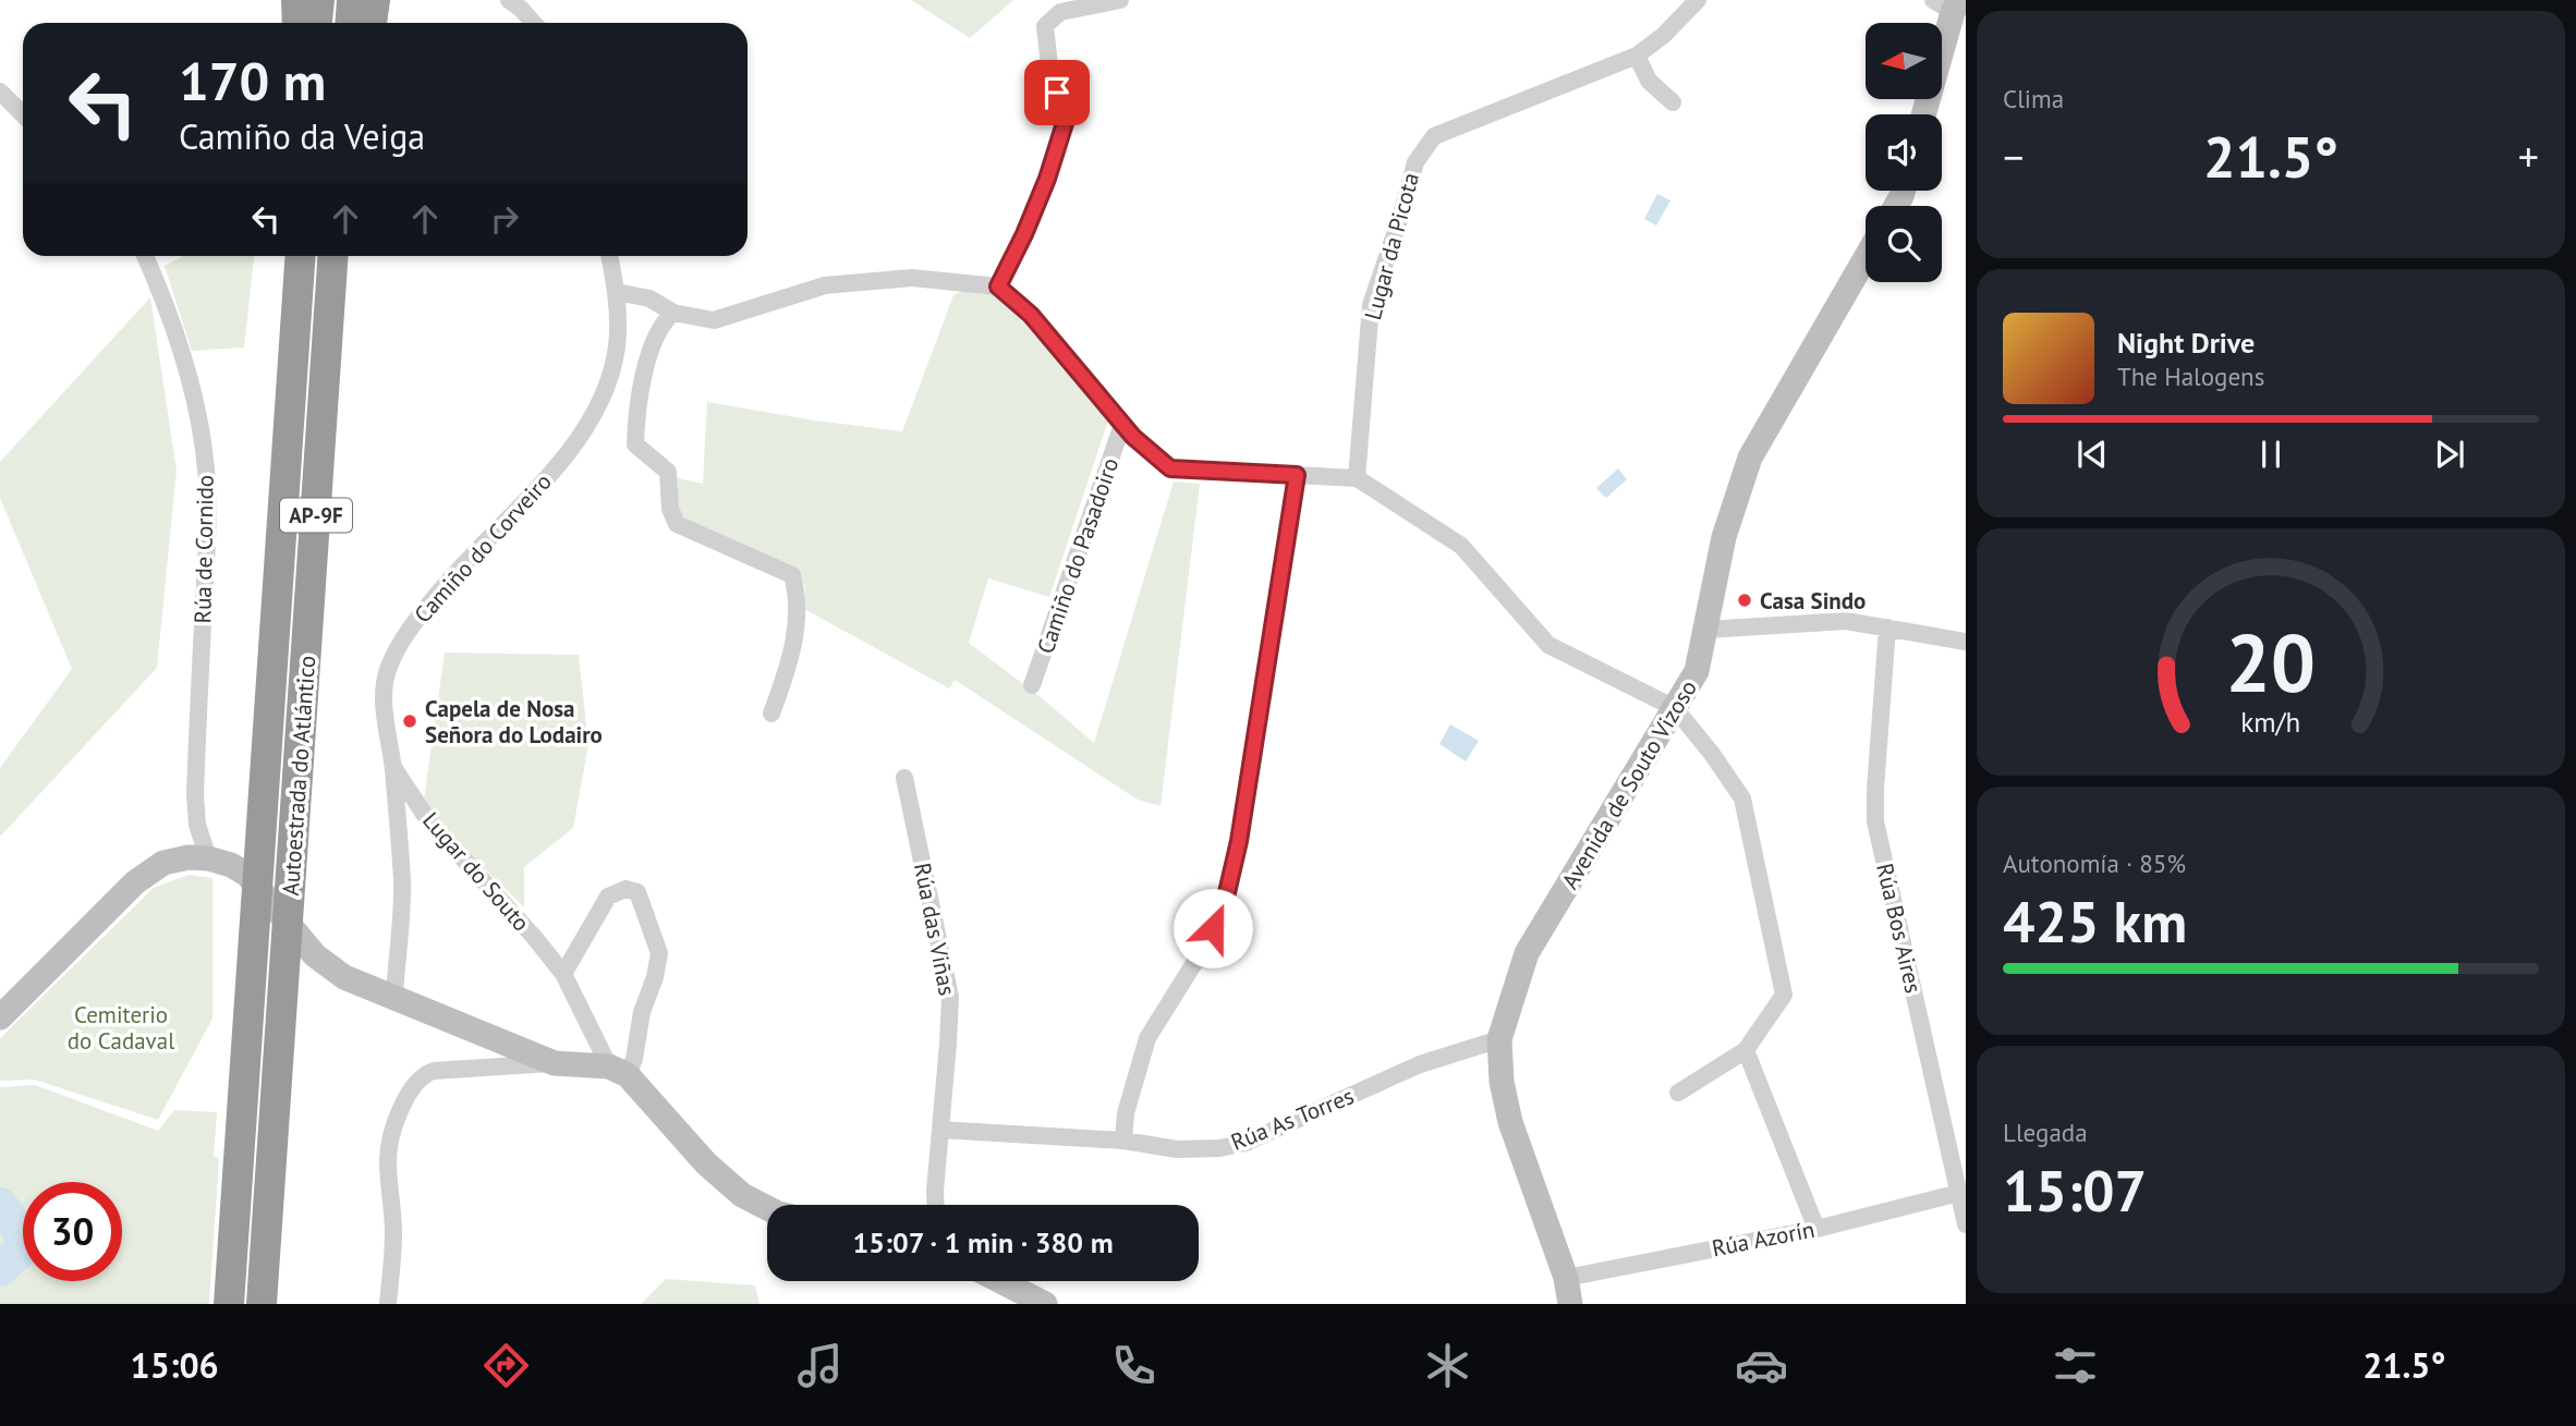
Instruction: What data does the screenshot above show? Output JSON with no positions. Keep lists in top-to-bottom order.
{
  "streets": {
    "highway": ["AP-9F", "Autoestrada do Atlántico"],
    "street": [
      "Lugar da Picota",
      "Camiño do Corveiro",
      "Rúa de Cornido",
      "Camiño do Pasadoiro",
      "Avenida de Souto Vizoso",
      "Lugar do Souto",
      "Rúa Bos Aires",
      "Rúa das Viñas",
      "Rúa As Torres",
      "Rúa Azorín"
    ]
  },
  "crossings": [
    ["Camiño do Corveiro", "Lugar do Souto"],
    ["Avenida de Souto Vizoso", "Rúa As Torres"],
    ["Avenida de Souto Vizoso", "Rúa Azorín"],
    ["Rúa Bos Aires", "Rúa Azorín"],
    ["Rúa das Viñas", "Rúa As Torres"]
  ],
  "parks": ["Cemiterio do Cadaval"],
  "places": ["Casa Sindo", "Capela de Nosa Señora do Lodairo"],
  "north": "left",
  "page": {
    "tile": [
      "Clima",
      ["Autonomía · 85%", "425 km"],
      ["Llegada", "15:07"]
    ],
    "turn": ["170 m", "Camiño da Veiga"],
    "heat": ["−", "21.5°", "+"],
    "song": ["Night Drive", "The Halogens"],
    "limit": "30",
    "trip": "15:07 · 1 min · 380 m",
    "tabs": ["15:06", "21.5°"],
    "gauge": ["20", "km/h"]
  }
}
